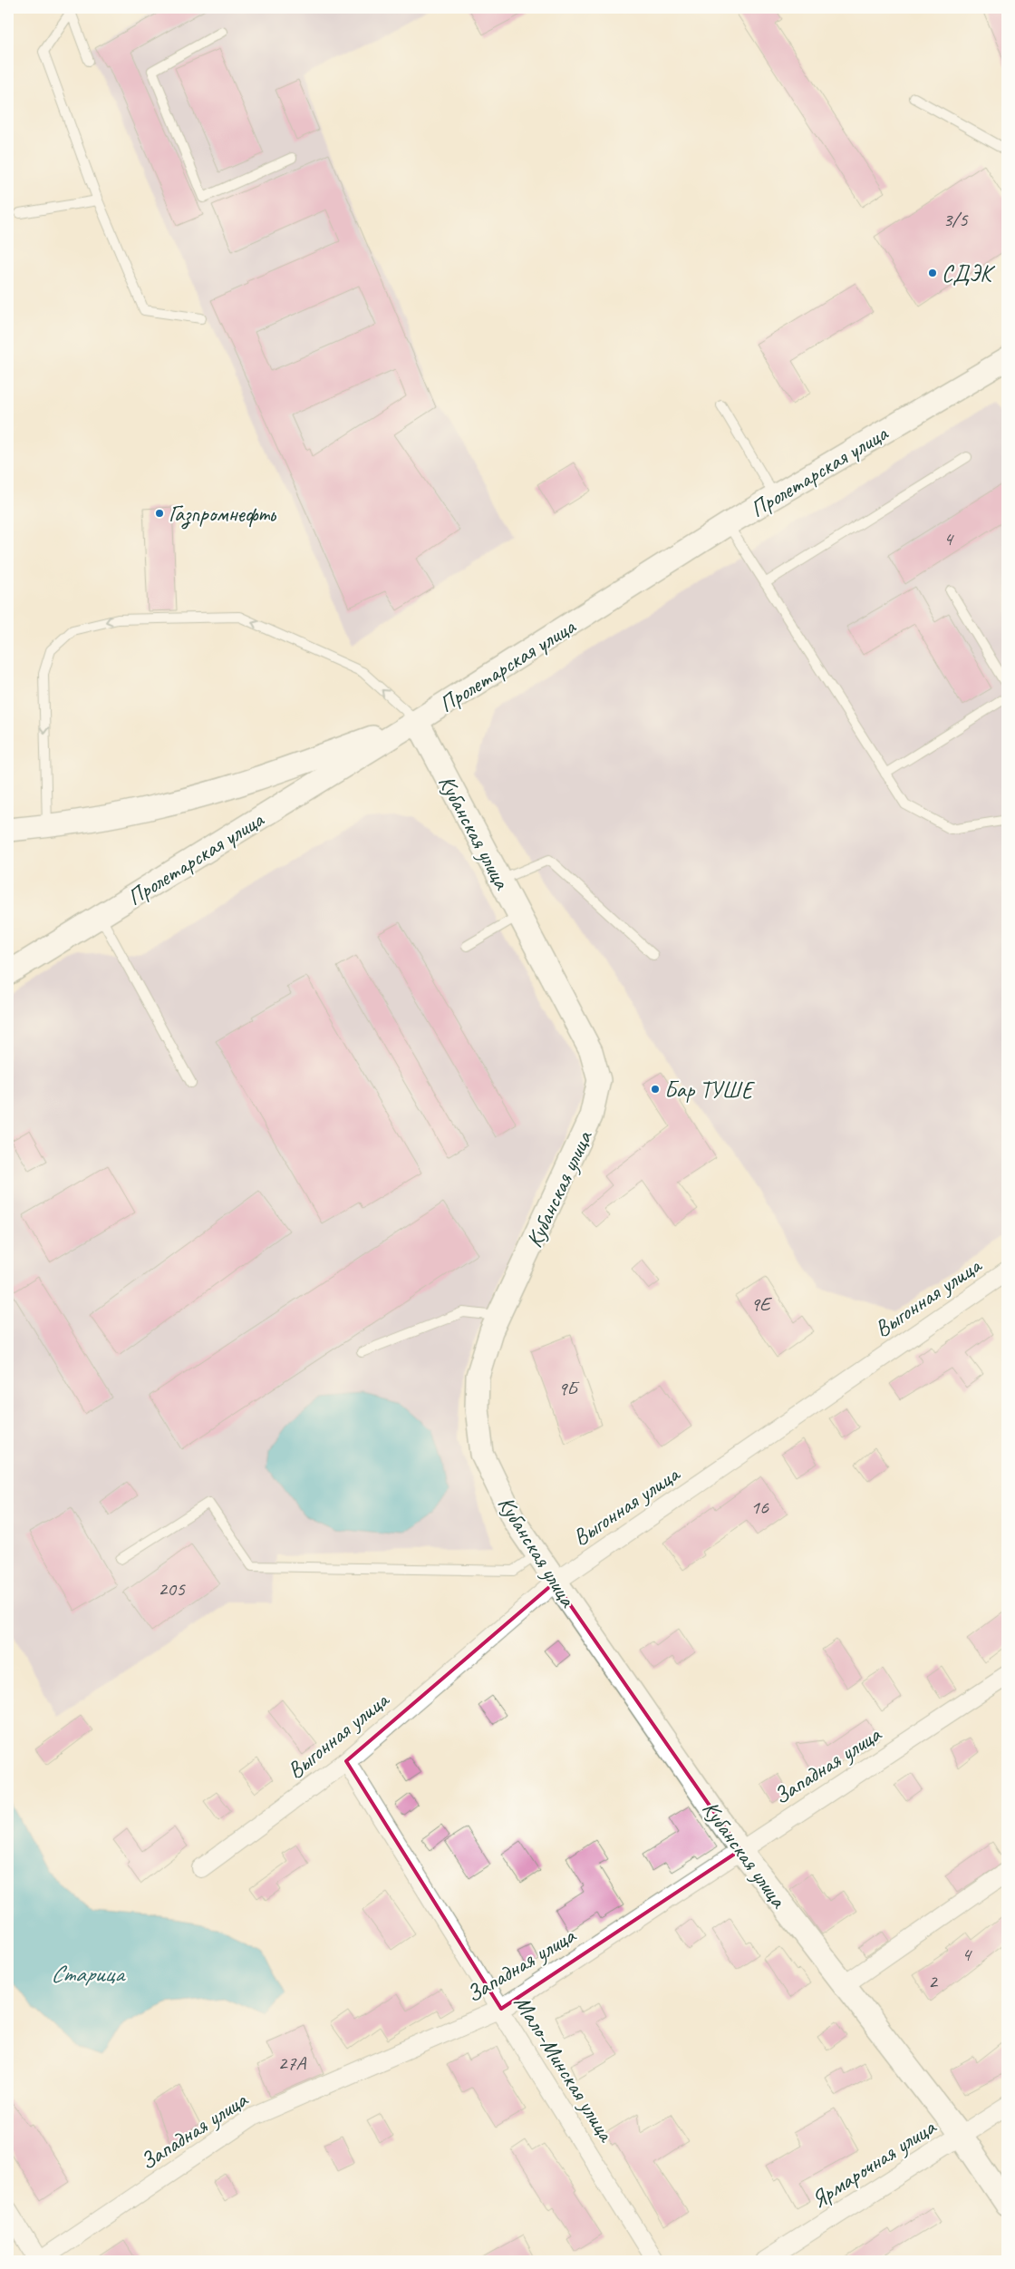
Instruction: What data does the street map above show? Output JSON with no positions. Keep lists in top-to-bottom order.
{
  "streets": {
    "street": [
      "Пролетарская улица",
      "Кубанская улица",
      "Выгонная улица",
      "Западная улица",
      "Мало-Минская улица",
      "Ярмарочная улица"
    ]
  },
  "crossings": [
    ["Пролетарская улица", "Кубанская улица"],
    ["Кубанская улица", "Выгонная улица"],
    ["Кубанская улица", "Западная улица"],
    ["Кубанская улица", "Ярмарочная улица"],
    ["Выгонная улица", "Мало-Минская улица"],
    ["Западная улица", "Мало-Минская улица"]
  ],
  "water": ["Старица"],
  "places": ["СДЭК", "Газпромнефть", "Бар ТУШЕ"],
  "house_numbers": [
    "3/5",
    "4",
    "9Е",
    "9Б",
    "16",
    "205",
    "4",
    "2",
    "27А"
  ]
}
